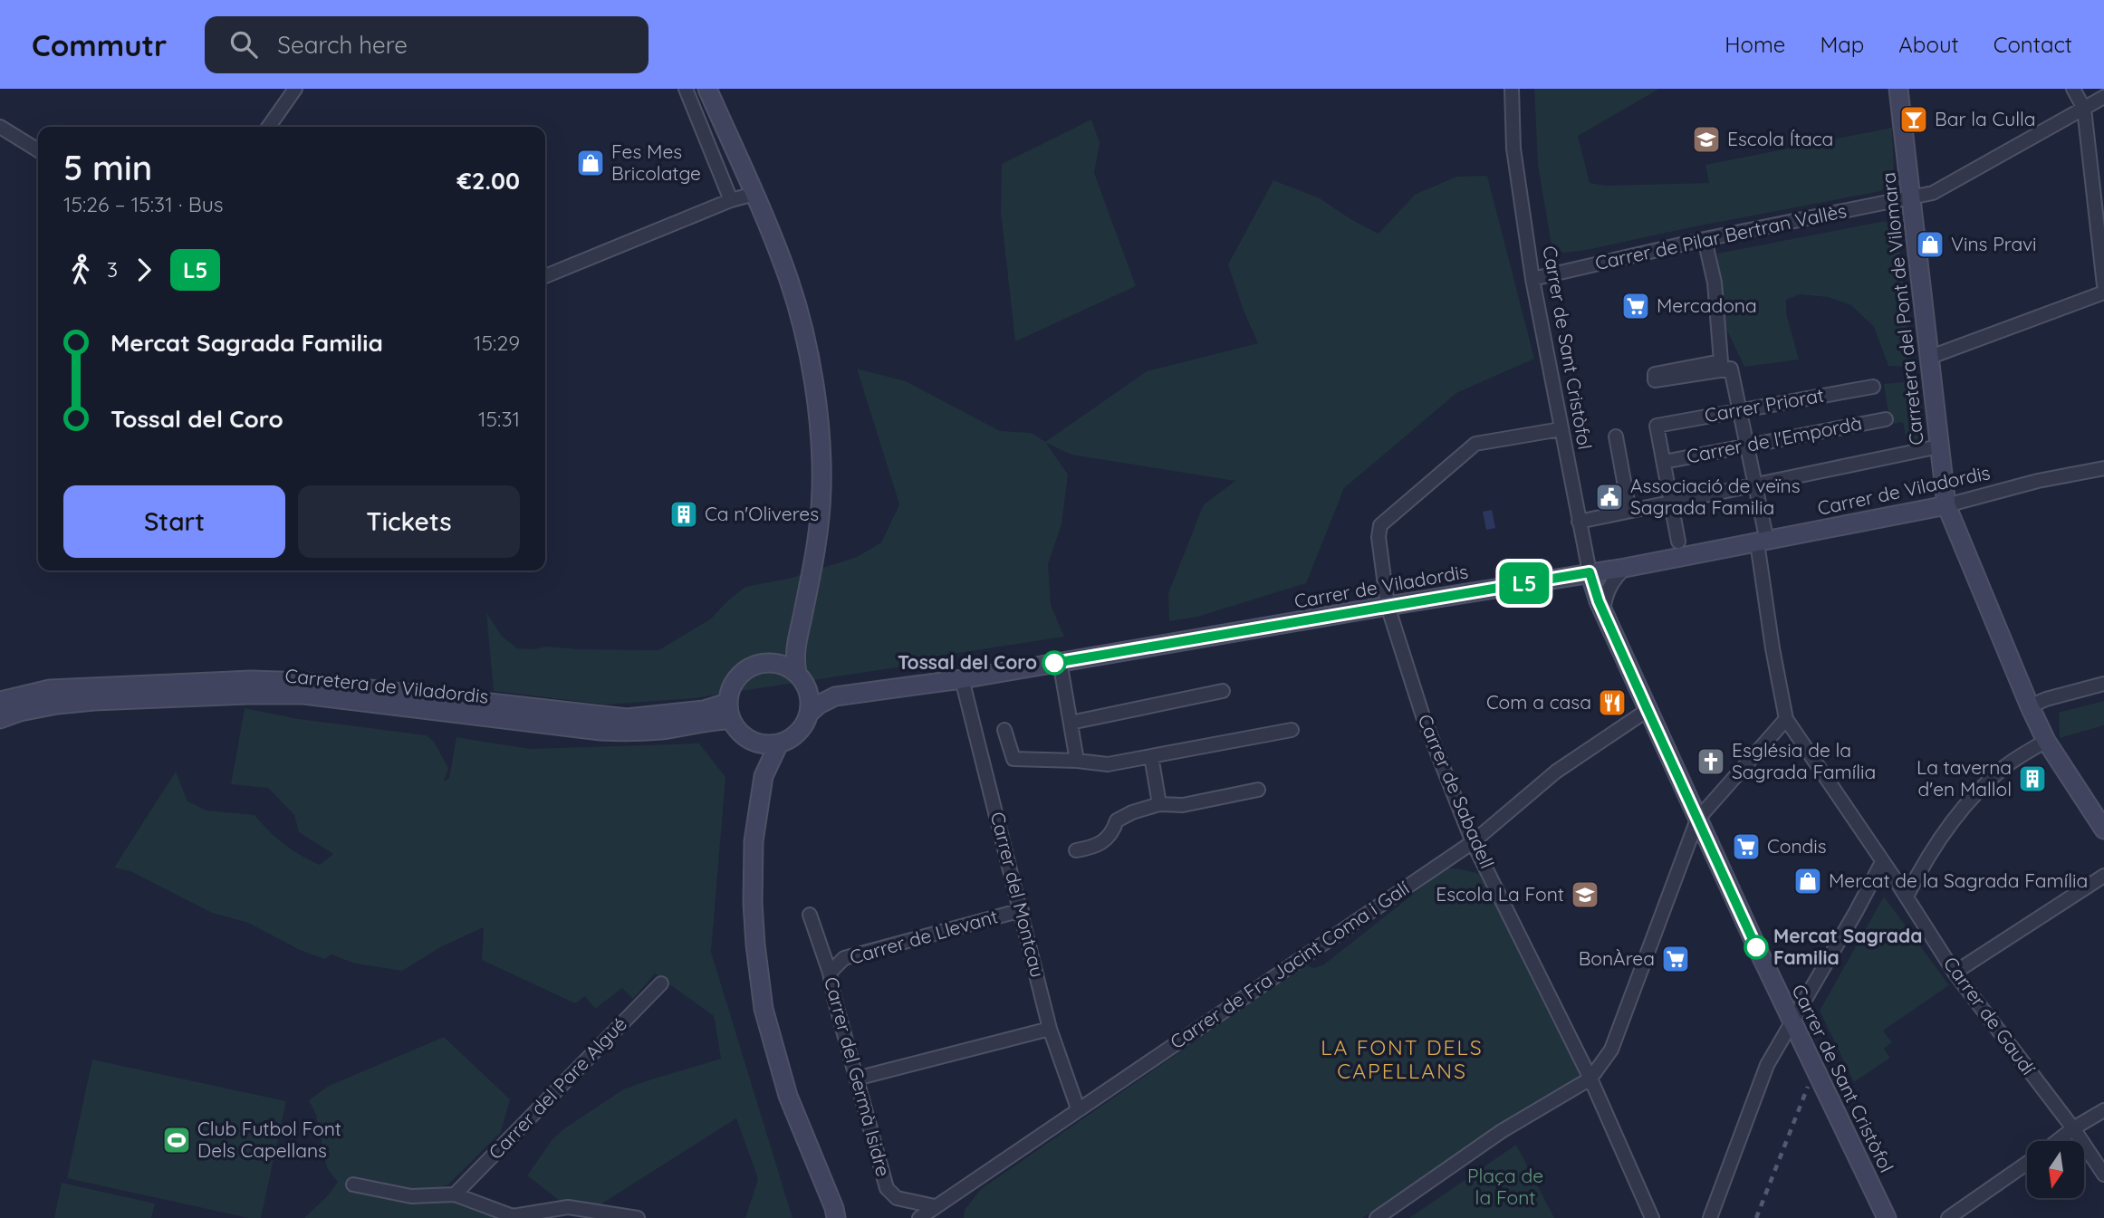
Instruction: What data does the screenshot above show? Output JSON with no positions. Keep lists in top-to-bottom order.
{
  "streets": {
    "street": [
      "Carrer de Pilar Bertran Vallès",
      "Carretera del Pont de Vilomara",
      "Carrer de Sant Cristòfol",
      "Carrer Priorat",
      "Carrer de l'Empordà",
      "Carrer de Viladordis",
      "Carretera de Viladordis",
      "Carrer de Sabadell",
      "Carrer del Montcau",
      "Carrer de Llevant",
      "Carrer de Fra Jacint Coma i Galí",
      "Carrer de Gaudí",
      "Carrer del Germà Isidre",
      "Carrer del Pare Algué"
    ]
  },
  "crossings": [
    ["Carrer de Pilar Bertran Vallès", "Carretera del Pont de Vilomara"],
    ["Carrer de Pilar Bertran Vallès", "Carrer de Sant Cristòfol"],
    ["Carrer de Pilar Bertran Vallès", "Carrer de Gaudí"],
    ["Carretera del Pont de Vilomara", "Carrer de Viladordis"],
    ["Carrer de Sant Cristòfol", "Carrer de Viladordis"],
    ["Carrer de Sant Cristòfol", "Carrer de Sabadell"],
    ["Carrer de Sant Cristòfol", "Carrer de Fra Jacint Coma i Galí"],
    ["Carrer Priorat", "Carrer de l'Empordà"],
    ["Carrer Priorat", "Carrer de Gaudí"],
    ["Carrer de l'Empordà", "Carrer de Gaudí"],
    ["Carrer de Viladordis", "Carrer de Sabadell"],
    ["Carrer de Viladordis", "Carrer del Montcau"],
    ["Carrer de Viladordis", "Carrer de Gaudí"],
    ["Carrer de Sabadell", "Carrer de Fra Jacint Coma i Galí"],
    ["Carrer del Montcau", "Carrer de Llevant"],
    ["Carrer del Montcau", "Carrer de Fra Jacint Coma i Galí"],
    ["Carrer de Llevant", "Carrer del Germà Isidre"],
    ["Carrer de Fra Jacint Coma i Galí", "Carrer del Germà Isidre"]
  ],
  "districts": ["LA FONT DELS CAPELLANS"],
  "parks": ["Plaça de la Font"],
  "places": {
    "bar": ["Bar la Culla"],
    "school or university": ["Escola Ítaca", "Escola La Font"],
    "shop": ["Fes Mes Bricolatge", "Vins Pravi", "Mercat de la Sagrada Família"],
    "supermarket": ["Mercadona", "Condis", "BonÀrea"],
    "public building": ["Associació de veïns Sagrada Familia"],
    "building": ["Ca n'Oliveres", "La taverna d'en Mallol"],
    "other": ["Tossal del Coro", "Mercat Sagrada Familia"],
    "restaurant": ["Com a casa"],
    "church": ["Església de la Sagrada Família"],
    "sports": ["Club Futbol Font Dels Capellans"]
  },
  "lines": ["bus line L5"],
  "north": "bottom",
  "page": {
    "header": "Commutr",
    "search": "Search here",
    "nav": [
      "Home",
      "Map",
      "About",
      "Contact"
    ],
    "on_map": "L5",
    "heading": ["5 min", "15:26 – 15:31 · Bus", "€2.00"],
    "legs": ["3", "L5"],
    "list": [
      {
        "name": "Mercat Sagrada Familia",
        "value": "15:29"
      },
      {
        "name": "Tossal del Coro",
        "value": "15:31"
      }
    ],
    "buttons": ["Start", "Tickets"]
  }
}
